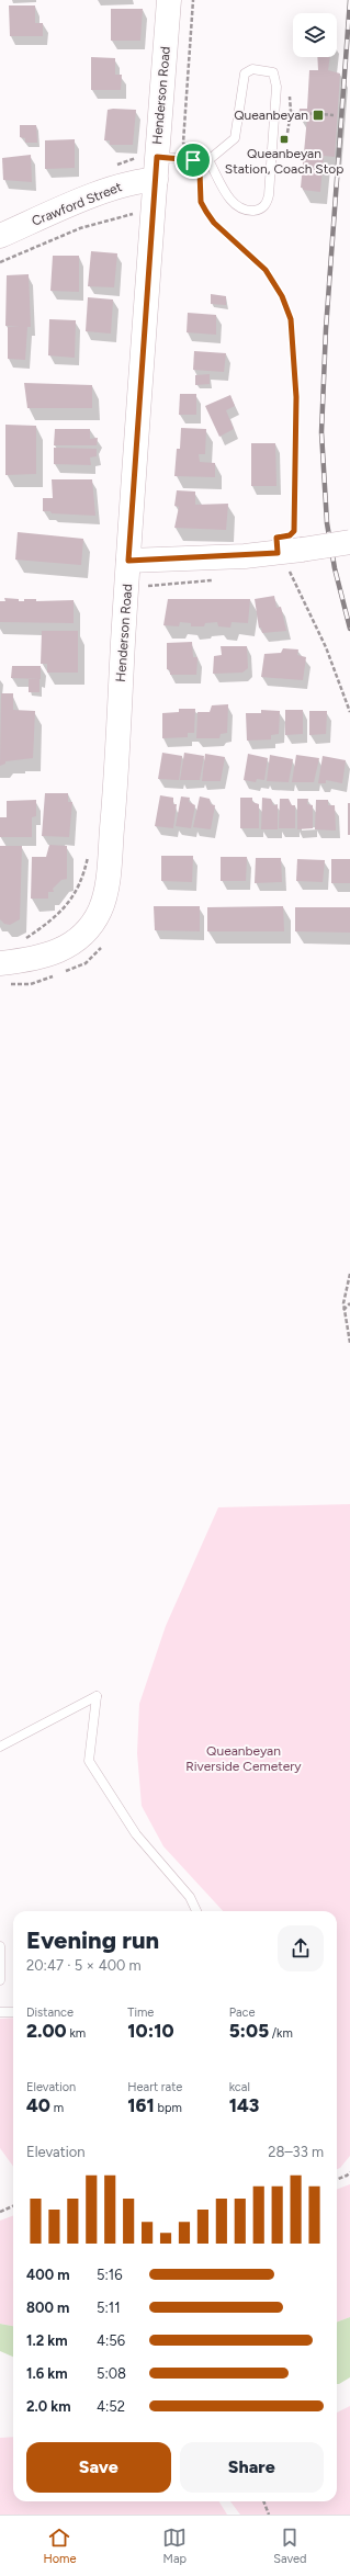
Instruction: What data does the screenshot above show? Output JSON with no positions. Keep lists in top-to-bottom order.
{
  "streets": {
    "street": ["Henderson Road", "Crawford Street"]
  },
  "crossings": [
    ["Henderson Road", "Crawford Street"]
  ],
  "parks": ["Queanbeyan Riverside Cemetery"],
  "places": {
    "transit": ["Queanbeyan", "Queanbeyan Station, Coach Stop"]
  },
  "page": {
    "heading": ["Evening run", "20:47 · 5 × 400 m"],
    "stats": [
      ["Distance", "2.00 km"],
      ["Time", "10:10"],
      ["Pace", "5:05 /km"],
      ["Elevation", "40 m"],
      ["Heart rate", "161 bpm"],
      ["kcal", "143"]
    ],
    "chart": ["Elevation", "28–33 m"],
    "list": [
      {
        "name": "400 m",
        "note": "5:16"
      },
      {
        "name": "800 m",
        "note": "5:11"
      },
      {
        "name": "1.2 km",
        "note": "4:56"
      },
      {
        "name": "1.6 km",
        "note": "5:08"
      },
      {
        "name": "2.0 km",
        "note": "4:52"
      }
    ],
    "buttons": ["Save", "Share"],
    "tabs": ["Home", "Map", "Saved"]
  }
}
